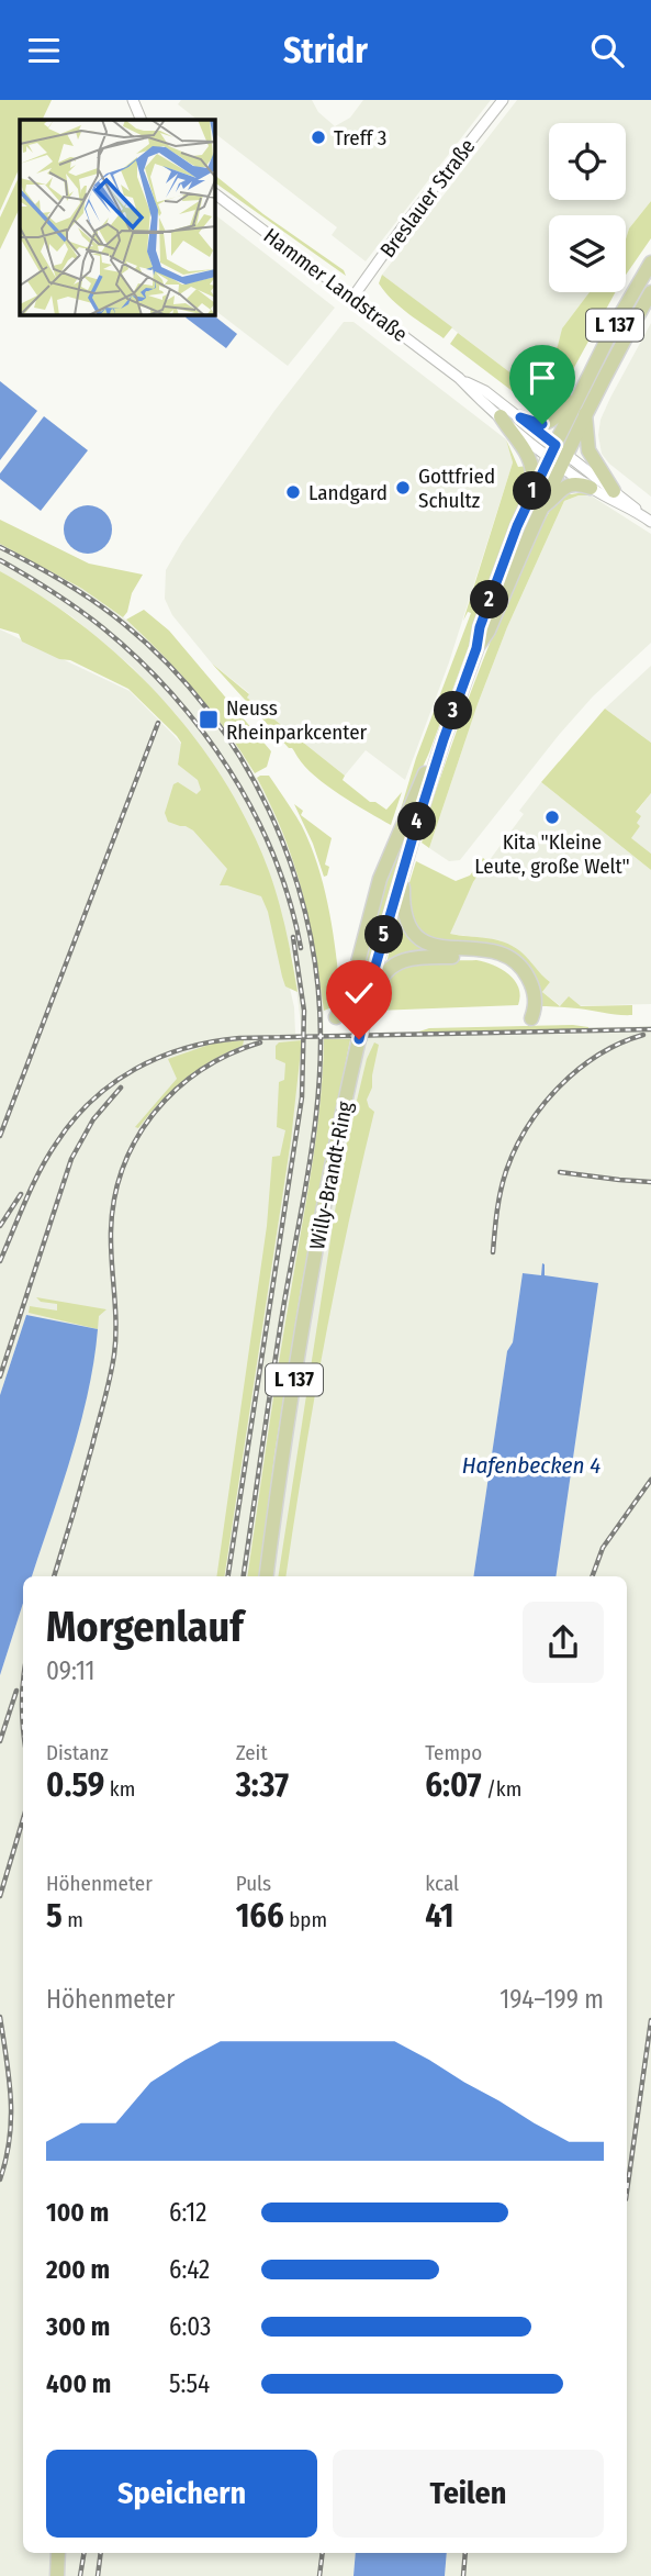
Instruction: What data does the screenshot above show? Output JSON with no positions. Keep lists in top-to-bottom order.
{
  "streets": {
    "main road": ["L 137", "Willy-Brandt-Ring"],
    "street": ["Breslauer Straße", "Hammer Landstraße"]
  },
  "crossings": [
    ["Breslauer Straße", "Hammer Landstraße"],
    ["Hammer Landstraße", "Willy-Brandt-Ring"]
  ],
  "water": ["Hafenbecken 4"],
  "places": {
    "other": [
      "Treff 3",
      "Gottfried Schultz",
      "Landgard",
      "Kita \"Kleine Leute, große Welt\""
    ],
    "transit": ["Neuss Rheinparkcenter"]
  },
  "page": {
    "header": "Stridr",
    "pins": [
      "1",
      "2",
      "3",
      "4",
      "5"
    ],
    "heading": ["Morgenlauf", "09:11"],
    "stats": [
      ["Distanz", "0.59 km"],
      ["Zeit", "3:37"],
      ["Tempo", "6:07 /km"],
      ["Höhenmeter", "5 m"],
      ["Puls", "166 bpm"],
      ["kcal", "41"]
    ],
    "chart": ["Höhenmeter", "194–199 m"],
    "list": [
      {
        "name": "100 m",
        "note": "6:12"
      },
      {
        "name": "200 m",
        "note": "6:42"
      },
      {
        "name": "300 m",
        "note": "6:03"
      },
      {
        "name": "400 m",
        "note": "5:54"
      }
    ],
    "buttons": ["Speichern", "Teilen"]
  }
}
